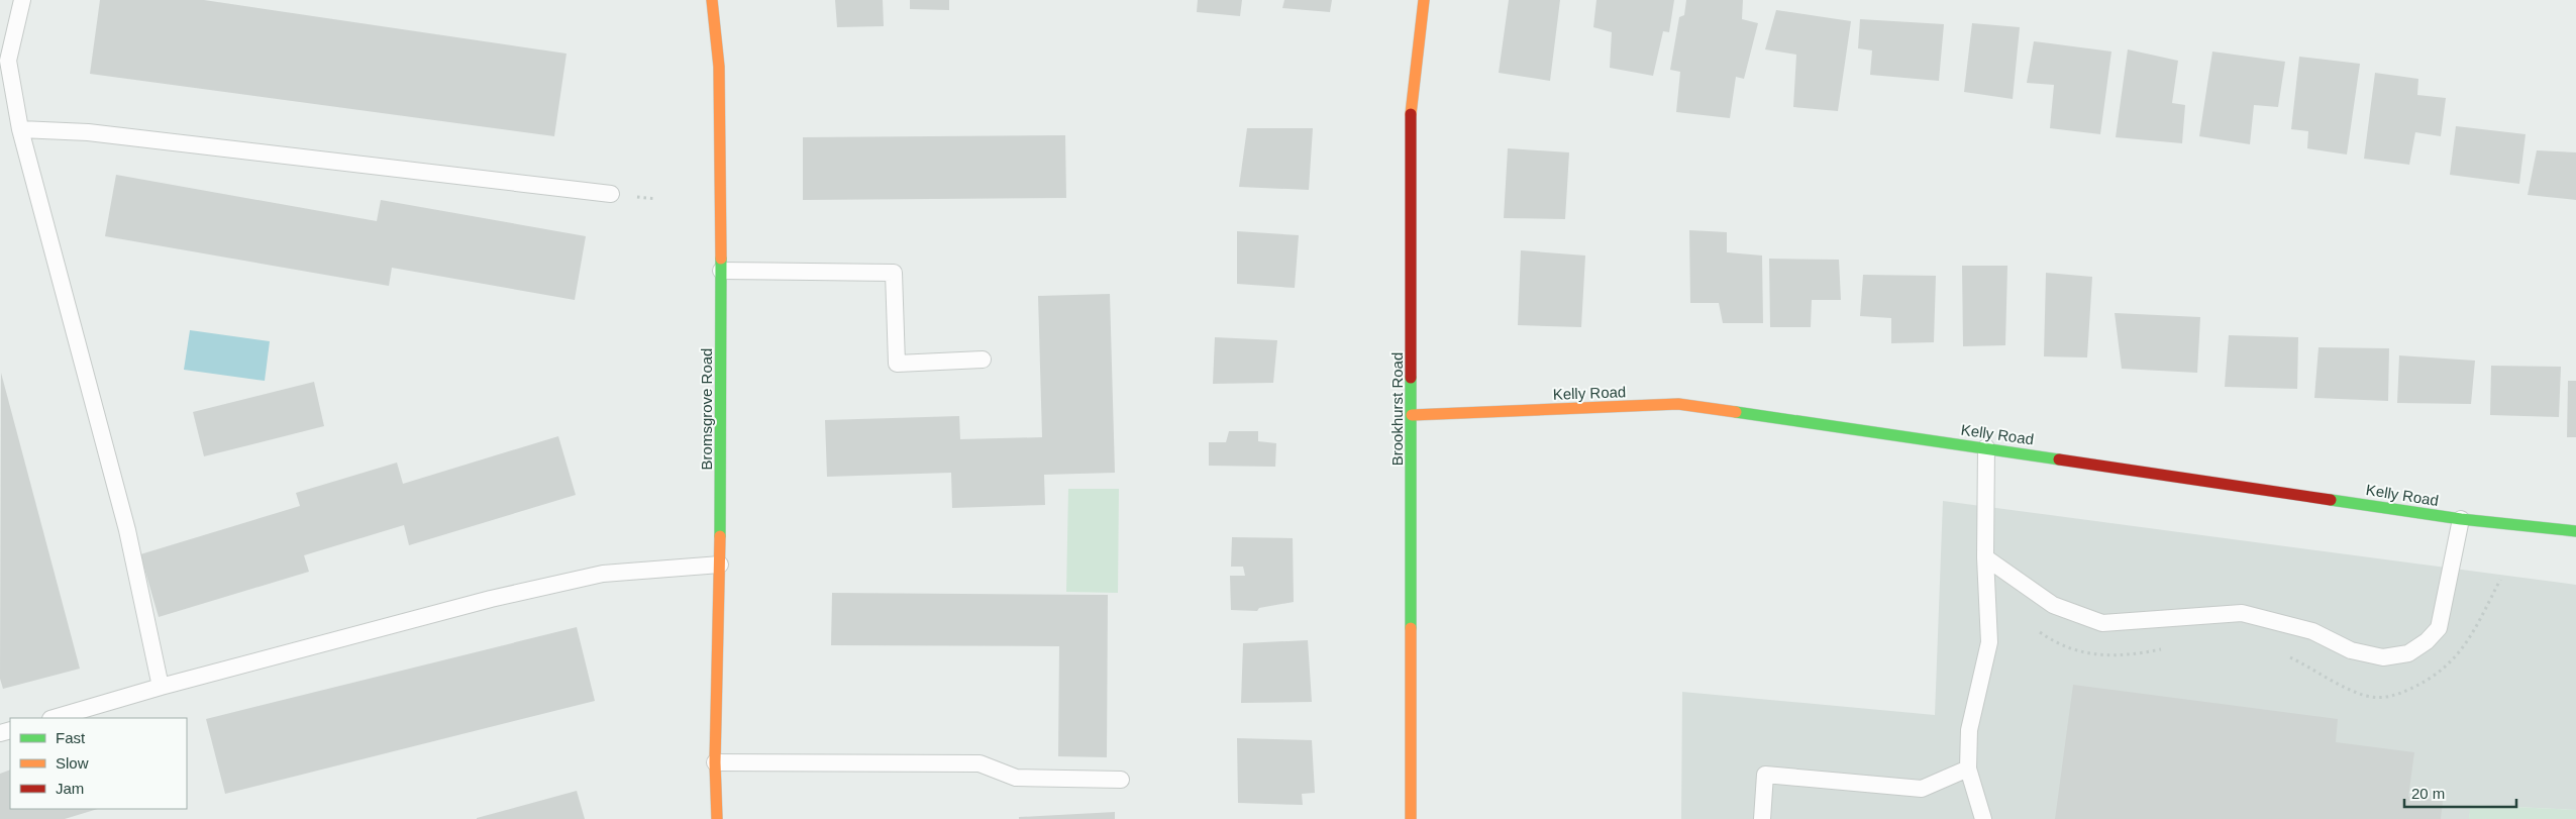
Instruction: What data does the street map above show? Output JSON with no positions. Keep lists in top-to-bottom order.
{
  "streets": {
    "street": ["Kelly Road", "Bromsgrove Road", "Brookhurst Road"]
  },
  "crossings": [
    ["Kelly Road", "Brookhurst Road"]
  ],
  "legend": ["Fast", "Slow", "Jam"],
  "scale_bar": "20 m"
}
